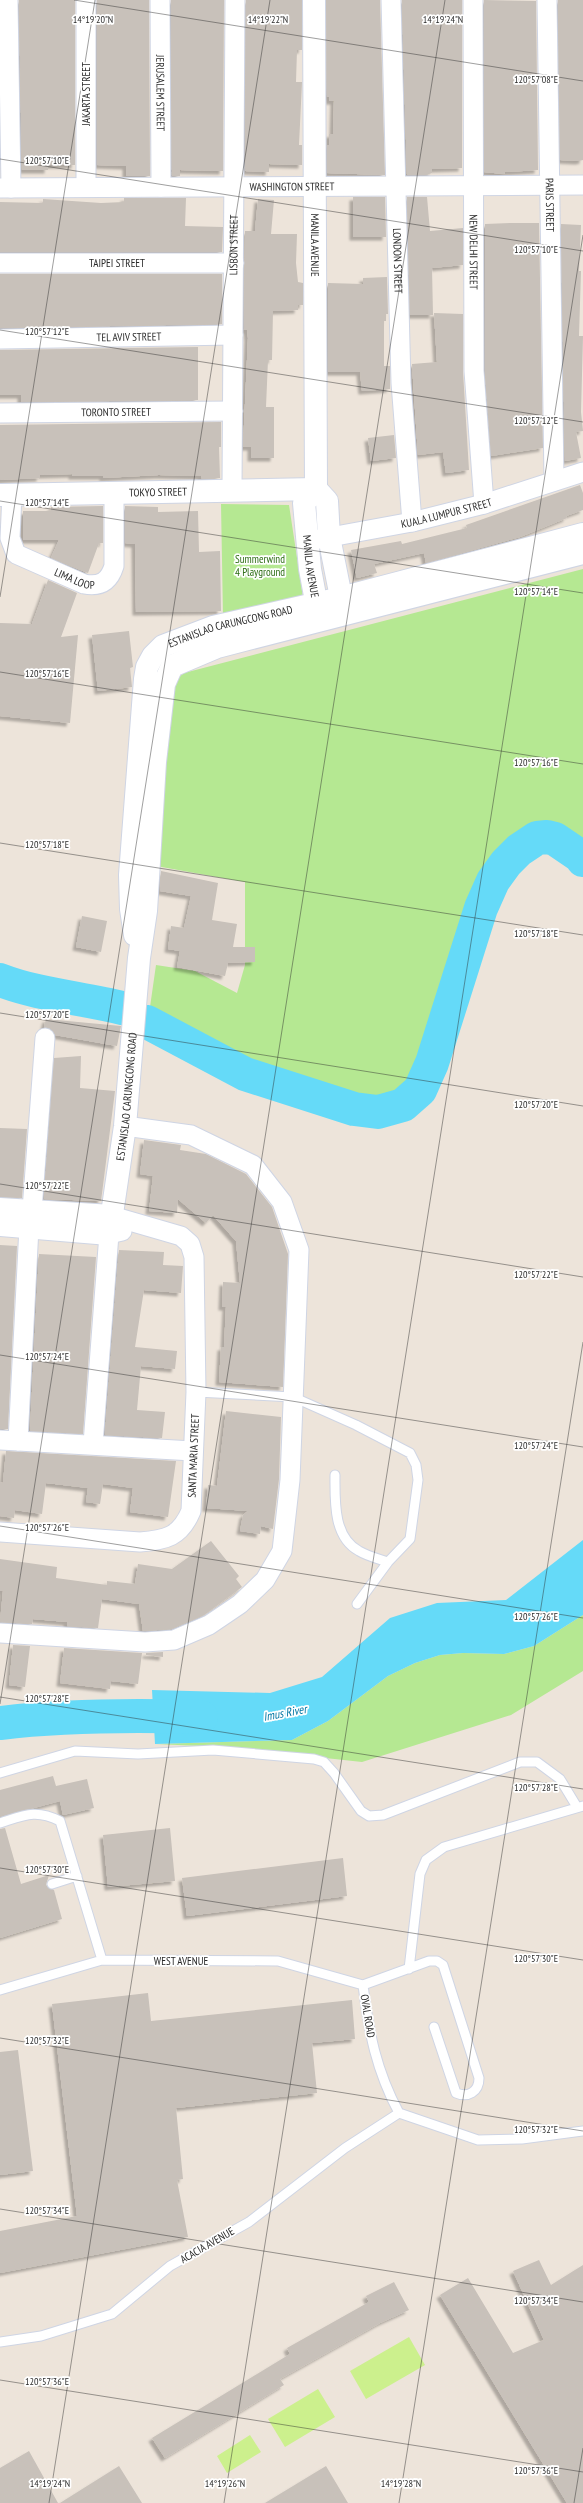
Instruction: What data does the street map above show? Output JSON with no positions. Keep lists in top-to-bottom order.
{
  "streets": {
    "street": [
      "JERUSALEM STREET",
      "JAKARTA STREET",
      "WASHINGTON STREET",
      "PARIS STREET",
      "LISBON STREET",
      "MANILA AVENUE",
      "NEW DELHI STREET",
      "LONDON STREET",
      "TAIPEI STREET",
      "TEL AVIV STREET",
      "TORONTO STREET",
      "TOKYO STREET",
      "KUALA LUMPUR STREET",
      "LIMA LOOP",
      "ESTANISLAO CARUNGCONG ROAD",
      "SANTA MARIA STREET"
    ],
    "lane": ["WEST AVENUE", "OVAL ROAD", "ACACIA AVENUE"]
  },
  "crossings": [
    ["JERUSALEM STREET", "WASHINGTON STREET"],
    ["JAKARTA STREET", "WASHINGTON STREET"],
    ["WASHINGTON STREET", "PARIS STREET"],
    ["WASHINGTON STREET", "LISBON STREET"],
    ["WASHINGTON STREET", "MANILA AVENUE"],
    ["WASHINGTON STREET", "NEW DELHI STREET"],
    ["WASHINGTON STREET", "LONDON STREET"],
    ["PARIS STREET", "KUALA LUMPUR STREET"],
    ["LISBON STREET", "TAIPEI STREET"],
    ["LISBON STREET", "TEL AVIV STREET"],
    ["LISBON STREET", "TORONTO STREET"],
    ["LISBON STREET", "TOKYO STREET"],
    ["MANILA AVENUE", "TOKYO STREET"],
    ["MANILA AVENUE", "KUALA LUMPUR STREET"],
    ["MANILA AVENUE", "ESTANISLAO CARUNGCONG ROAD"],
    ["NEW DELHI STREET", "KUALA LUMPUR STREET"],
    ["LONDON STREET", "KUALA LUMPUR STREET"],
    ["TOKYO STREET", "LIMA LOOP"],
    ["ESTANISLAO CARUNGCONG ROAD", "SANTA MARIA STREET"],
    ["WEST AVENUE", "OVAL ROAD"],
    ["OVAL ROAD", "ACACIA AVENUE"]
  ],
  "water": ["Imus River"],
  "parks": ["Summerwind 4 Playground"],
  "coordinates": [
    "14°19'20\"N",
    "14°19'22\"N",
    "14°19'24\"N",
    "120°57'08\"E",
    "120°57'10\"E",
    "120°57'12\"E",
    "120°57'14\"E",
    "120°57'16\"E",
    "120°57'18\"E",
    "120°57'20\"E",
    "120°57'22\"E",
    "120°57'24\"E",
    "120°57'26\"E",
    "120°57'28\"E",
    "120°57'30\"E",
    "120°57'32\"E",
    "120°57'34\"E",
    "120°57'36\"E",
    "14°19'26\"N",
    "14°19'28\"N"
  ]
}
